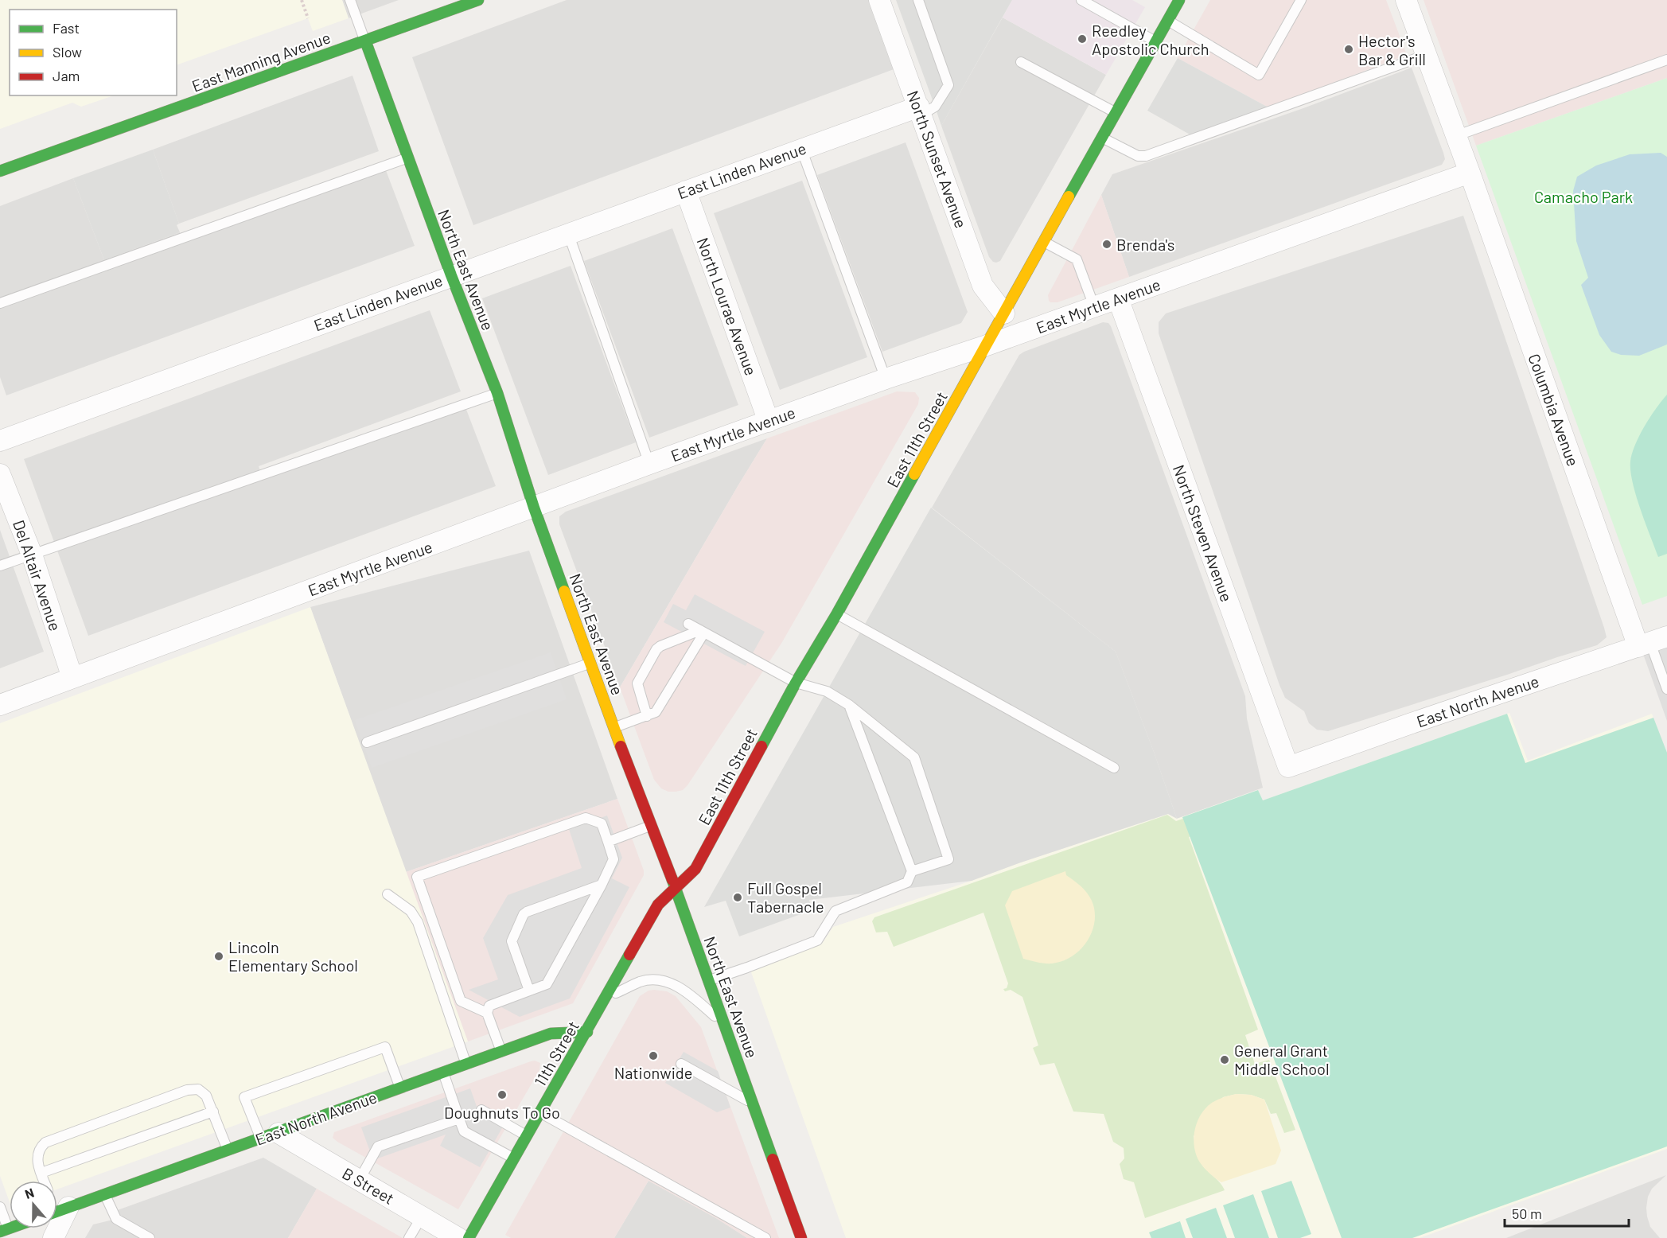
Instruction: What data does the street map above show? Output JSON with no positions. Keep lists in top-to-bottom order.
{
  "streets": {
    "main road": [
      "East Manning Avenue",
      "North East Avenue",
      "East 11th Street",
      "East North Avenue",
      "11th Street"
    ],
    "street": [
      "North Sunset Avenue",
      "East Linden Avenue",
      "East Myrtle Avenue",
      "North Lourae Avenue",
      "Columbia Avenue",
      "North Steven Avenue",
      "Del Altair Avenue",
      "B Street"
    ]
  },
  "crossings": [
    ["East Manning Avenue", "North East Avenue"],
    ["North Sunset Avenue", "East Linden Avenue"],
    ["North Sunset Avenue", "East 11th Street"],
    ["East Linden Avenue", "North East Avenue"],
    ["East Linden Avenue", "North Lourae Avenue"],
    ["North East Avenue", "East Myrtle Avenue"],
    ["North East Avenue", "East 11th Street"],
    ["North East Avenue", "11th Street"],
    ["East Myrtle Avenue", "North Lourae Avenue"],
    ["East Myrtle Avenue", "Columbia Avenue"],
    ["East Myrtle Avenue", "East 11th Street"],
    ["East Myrtle Avenue", "North Steven Avenue"],
    ["East Myrtle Avenue", "Del Altair Avenue"],
    ["Columbia Avenue", "East North Avenue"],
    ["East 11th Street", "11th Street"],
    ["North Steven Avenue", "East North Avenue"],
    ["East North Avenue", "11th Street"],
    ["East North Avenue", "B Street"]
  ],
  "parks": ["Camacho Park"],
  "places": [
    "Reedley Apostolic Church",
    "Hector's Bar & Grill",
    "Brenda's",
    "Full Gospel Tabernacle",
    "Lincoln Elementary School",
    "Nationwide",
    "General Grant Middle School",
    "Doughnuts To Go"
  ],
  "legend": ["Fast", "Slow", "Jam"],
  "scale_bar": "50 m",
  "north": "top"
}
